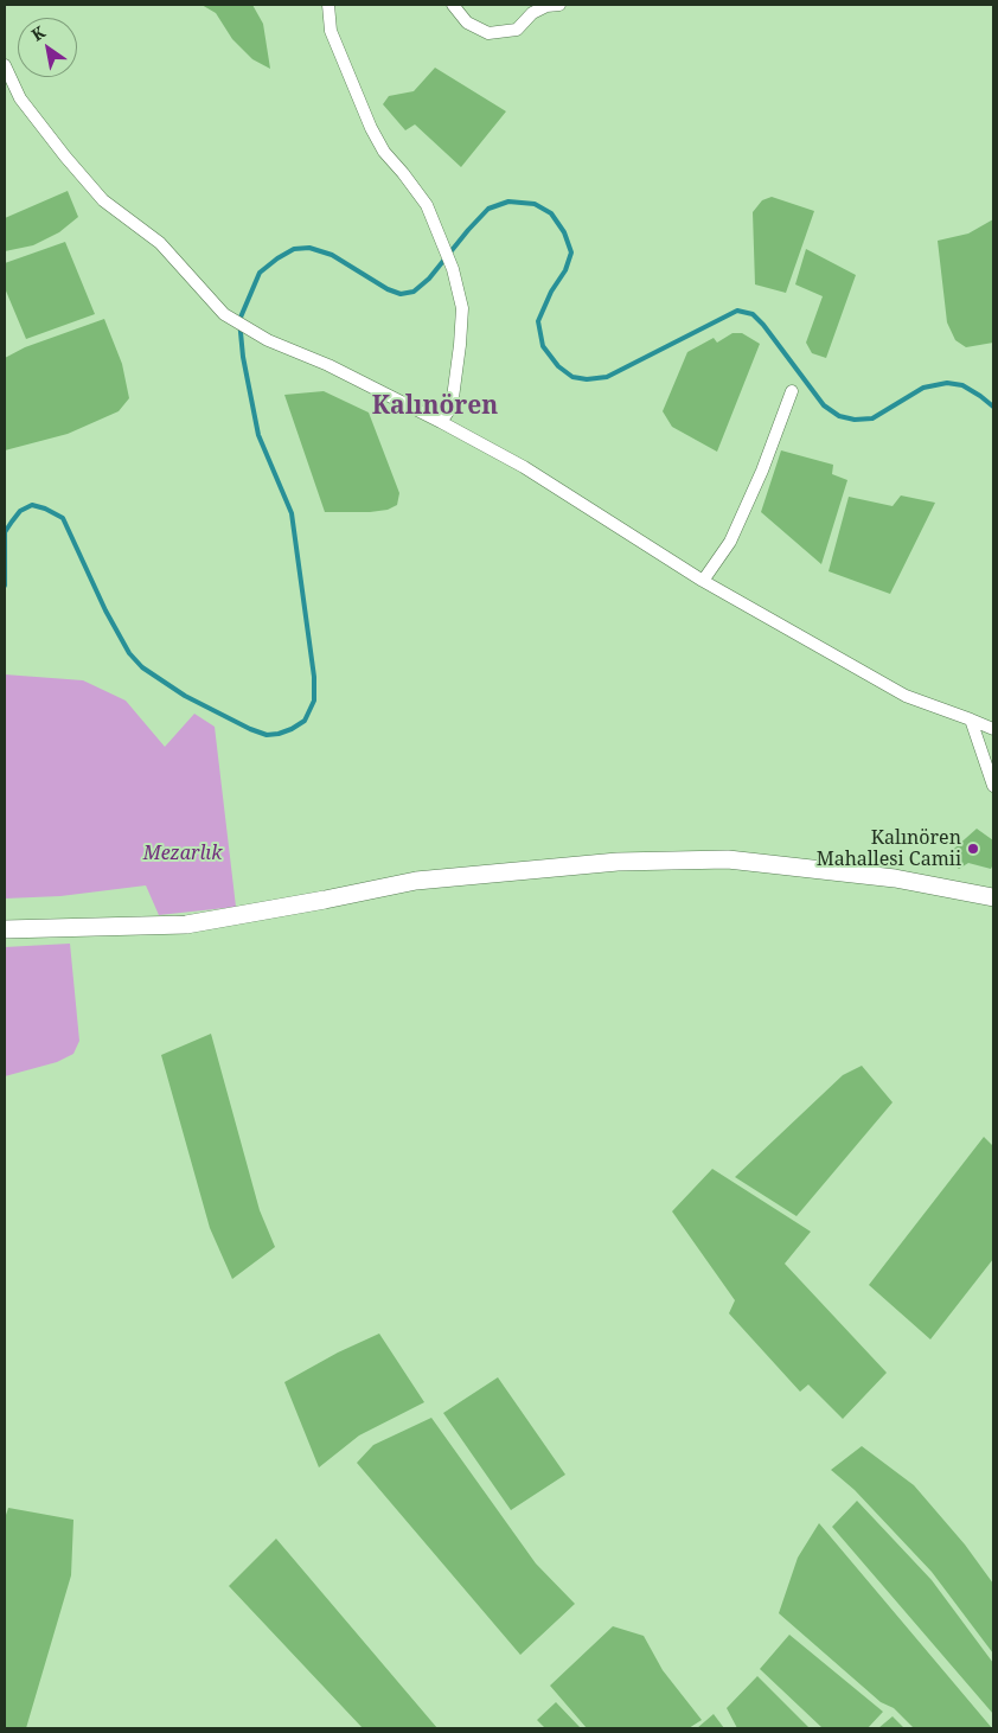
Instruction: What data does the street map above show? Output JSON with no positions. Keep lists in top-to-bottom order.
{
  "districts": ["Kalınören"],
  "parks": ["Mezarlık"],
  "places": ["Kalınören Mahallesi Camii"],
  "north": "top left"
}
